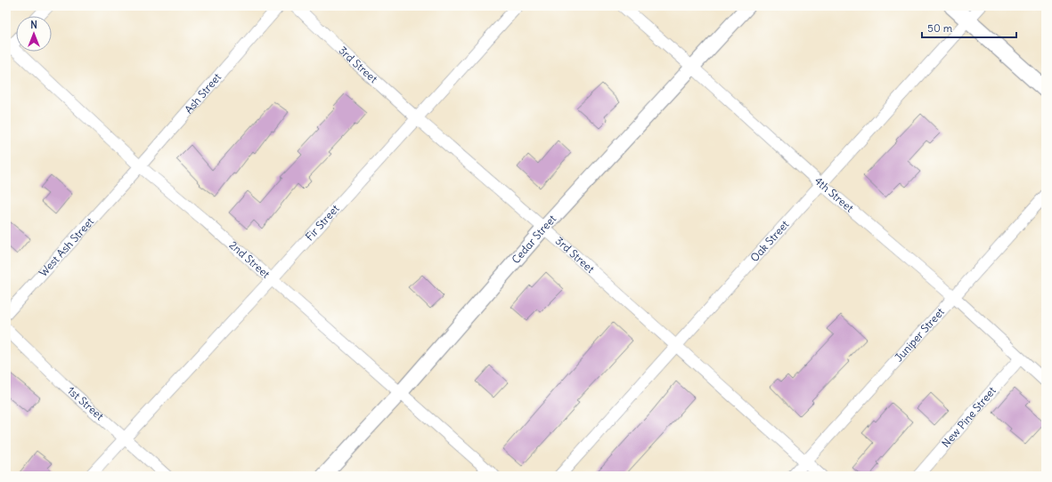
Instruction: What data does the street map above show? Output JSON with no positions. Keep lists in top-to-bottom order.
{
  "streets": {
    "street": [
      "3rd Street",
      "Ash Street",
      "4th Street",
      "Fir Street",
      "Cedar Street",
      "Oak Street",
      "West Ash Street",
      "2nd Street",
      "Juniper Street",
      "1st Street",
      "New Pine Street"
    ]
  },
  "crossings": [
    ["3rd Street", "Fir Street"],
    ["3rd Street", "Cedar Street"],
    ["3rd Street", "Oak Street"],
    ["3rd Street", "Juniper Street"],
    ["Ash Street", "West Ash Street"],
    ["Ash Street", "2nd Street"],
    ["4th Street", "Cedar Street"],
    ["4th Street", "Oak Street"],
    ["4th Street", "Juniper Street"],
    ["4th Street", "New Pine Street"],
    ["Fir Street", "2nd Street"],
    ["Fir Street", "1st Street"],
    ["Cedar Street", "2nd Street"]
  ],
  "scale_bar": "50 m",
  "north": "top"
}
